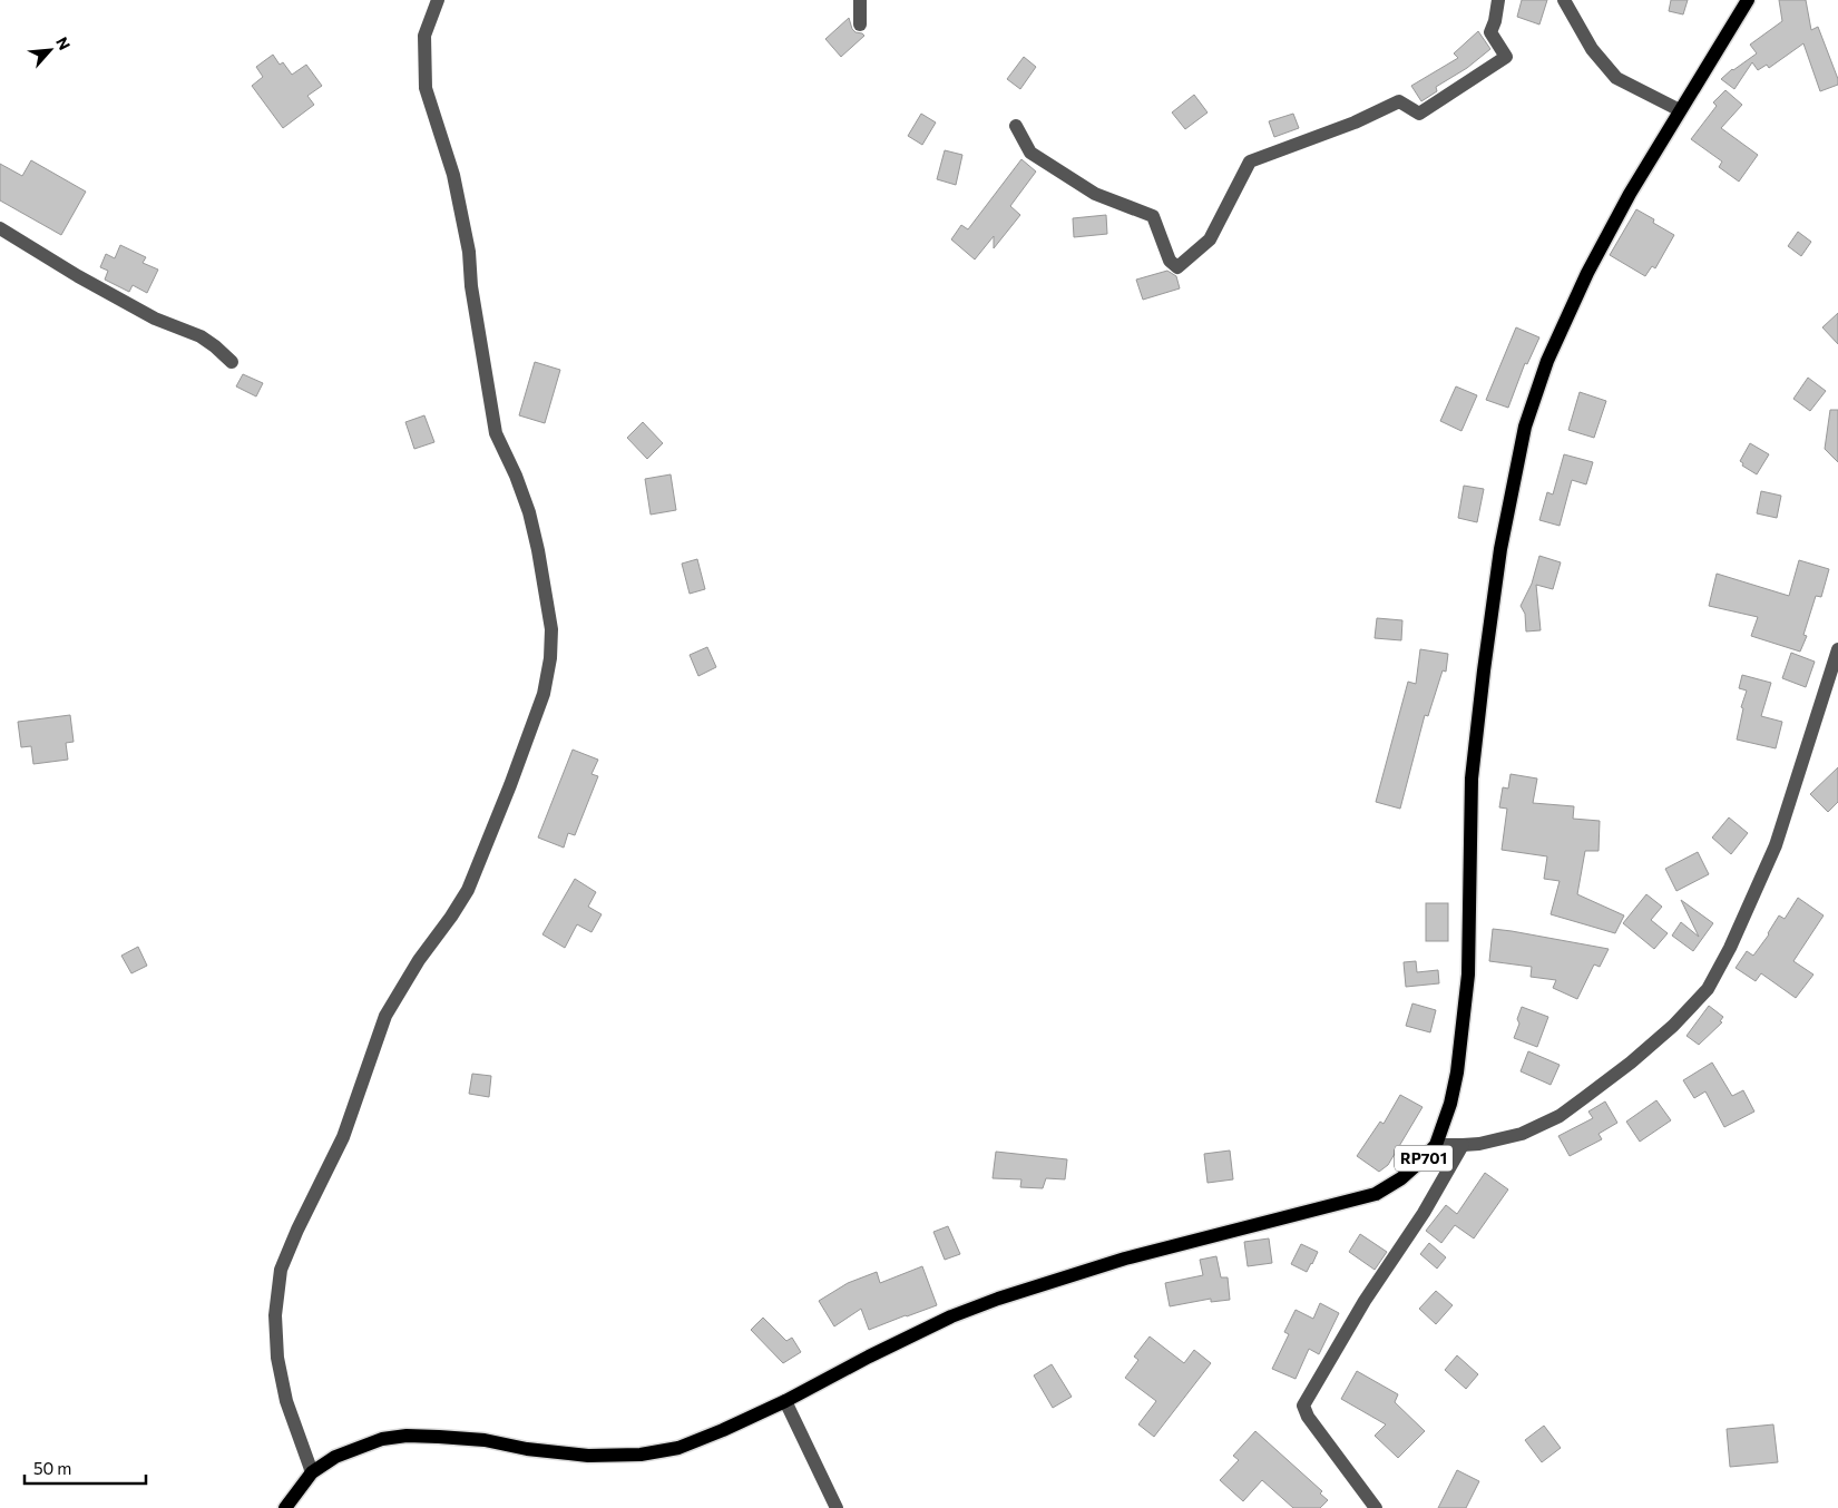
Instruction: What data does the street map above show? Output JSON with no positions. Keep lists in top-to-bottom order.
{
  "streets": {
    "main road": ["RP701"]
  },
  "scale_bar": "50 m",
  "north": "top right"
}
